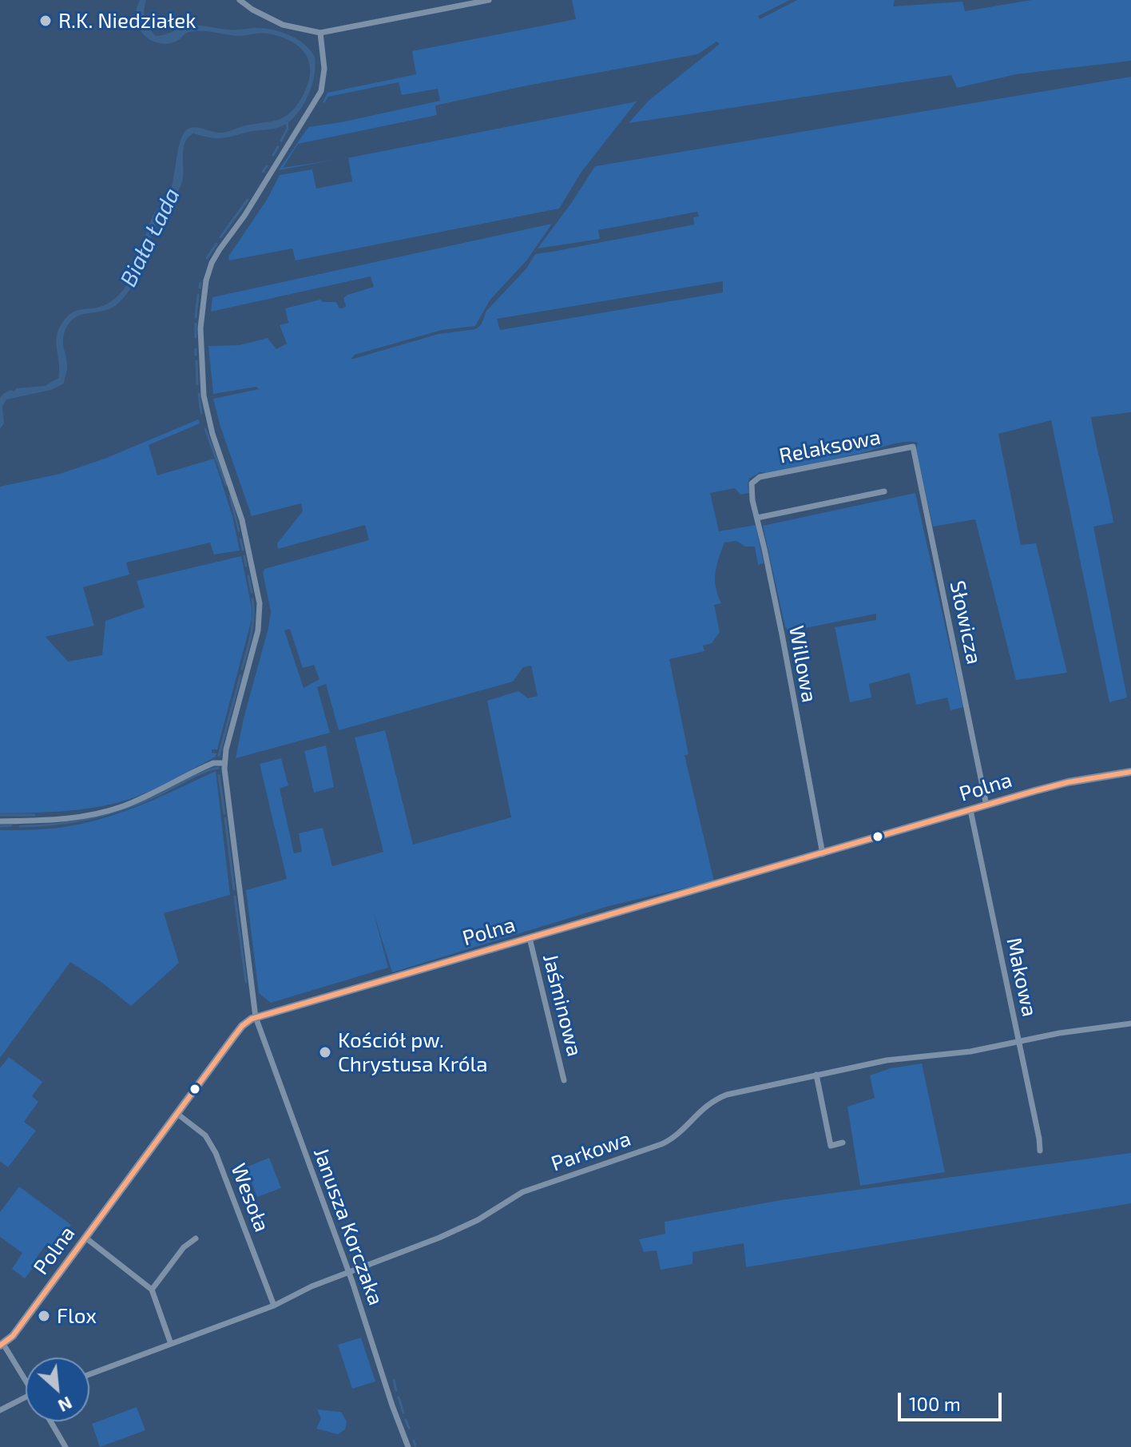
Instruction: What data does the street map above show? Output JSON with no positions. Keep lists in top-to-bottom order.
{
  "streets": {
    "street": [
      "Relaksowa",
      "Słowicza",
      "Willowa",
      "Polna",
      "Makowa",
      "Jaśminowa",
      "Parkowa",
      "Wesoła",
      "Janusza Korczaka"
    ]
  },
  "crossings": [
    ["Relaksowa", "Słowicza"],
    ["Relaksowa", "Willowa"],
    ["Słowicza", "Polna"],
    ["Willowa", "Polna"],
    ["Polna", "Makowa"],
    ["Polna", "Jaśminowa"],
    ["Polna", "Wesoła"],
    ["Polna", "Janusza Korczaka"],
    ["Makowa", "Parkowa"],
    ["Parkowa", "Wesoła"],
    ["Parkowa", "Janusza Korczaka"]
  ],
  "water": ["Biała Łada"],
  "places": ["R.K. Niedziałek", "Kościół pw. Chrystusa Króla", "Flox"],
  "scale_bar": "100 m",
  "north": "bottom right"
}
